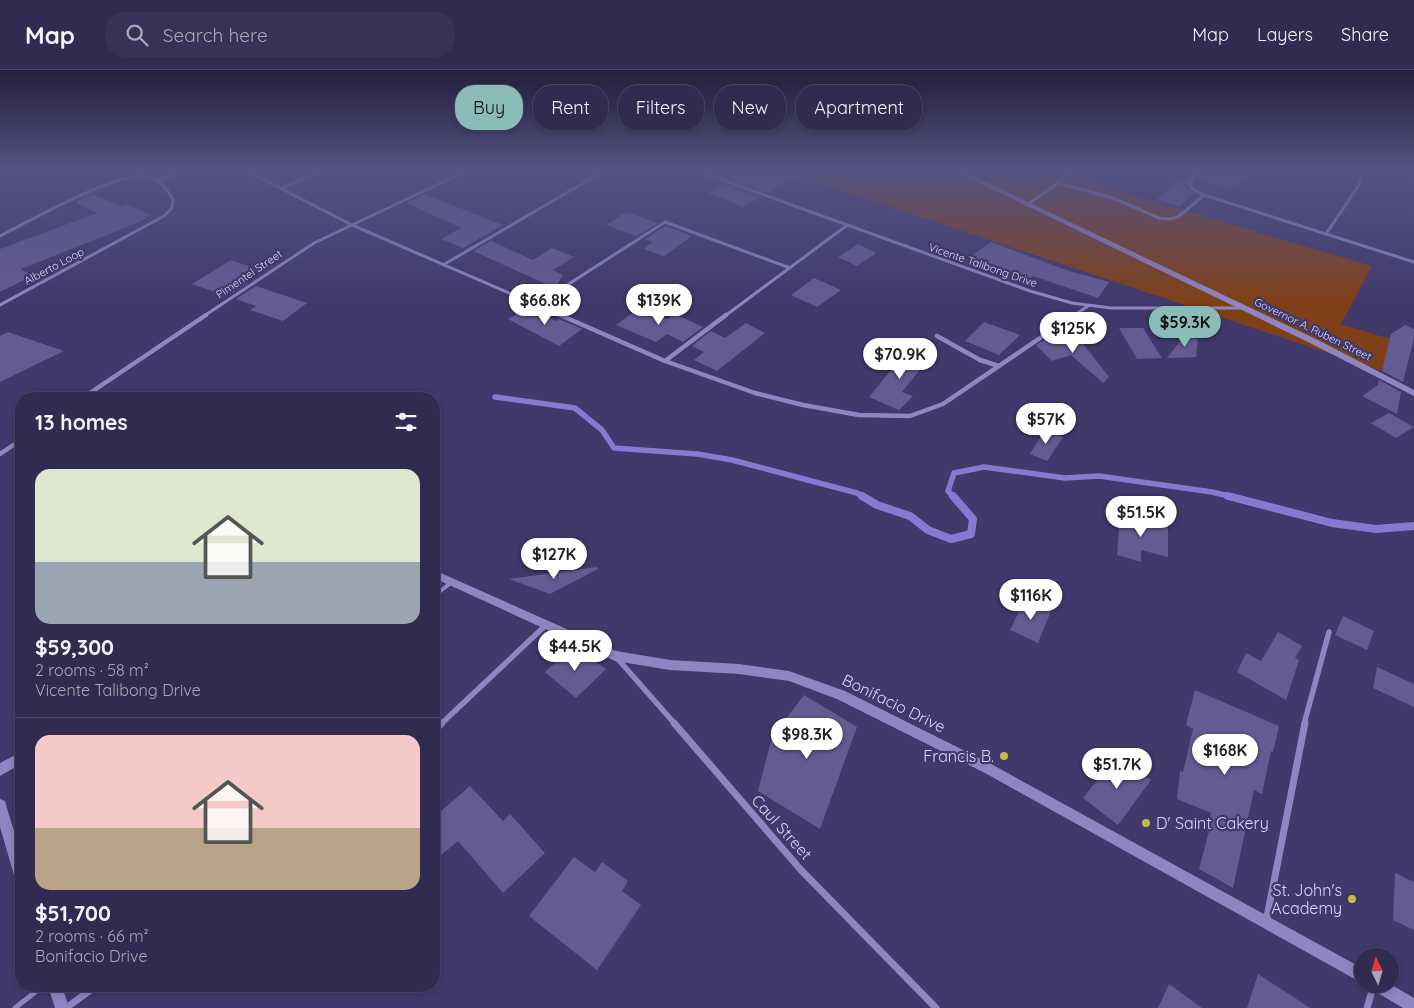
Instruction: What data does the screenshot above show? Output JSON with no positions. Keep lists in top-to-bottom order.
{
  "streets": {
    "street": [
      "Vicente Talibong Drive",
      "Alberto Loop",
      "Pimentel Street",
      "Governor A. Ruben Street",
      "Bonifacio Drive",
      "Caul Street"
    ]
  },
  "crossings": [
    ["Vicente Talibong Drive", "Governor A. Ruben Street"],
    ["Bonifacio Drive", "Caul Street"]
  ],
  "places": ["Francis B.", "D' Saint Cakery", "St. John's Academy"],
  "north": "top",
  "page": {
    "header": "Map",
    "search": "Search here",
    "nav": ["Map", "Layers", "Share"],
    "chip": [
      "Buy",
      "Rent",
      "Filters",
      "New",
      "Apartment"
    ],
    "price": [
      "$66.8K",
      "$139K",
      "$59.3K",
      "$125K",
      "$70.9K",
      "$57K",
      "$51.5K",
      "$127K",
      "$116K",
      "$44.5K",
      "$98.3K",
      "$168K",
      "$51.7K"
    ],
    "heading": "13 homes",
    "list": [
      {
        "name": "$59,300",
        "note": "2 rooms · 58 m² · Vicente Talibong Drive"
      },
      {
        "name": "$51,700",
        "note": "2 rooms · 66 m² · Bonifacio Drive"
      }
    ]
  }
}
